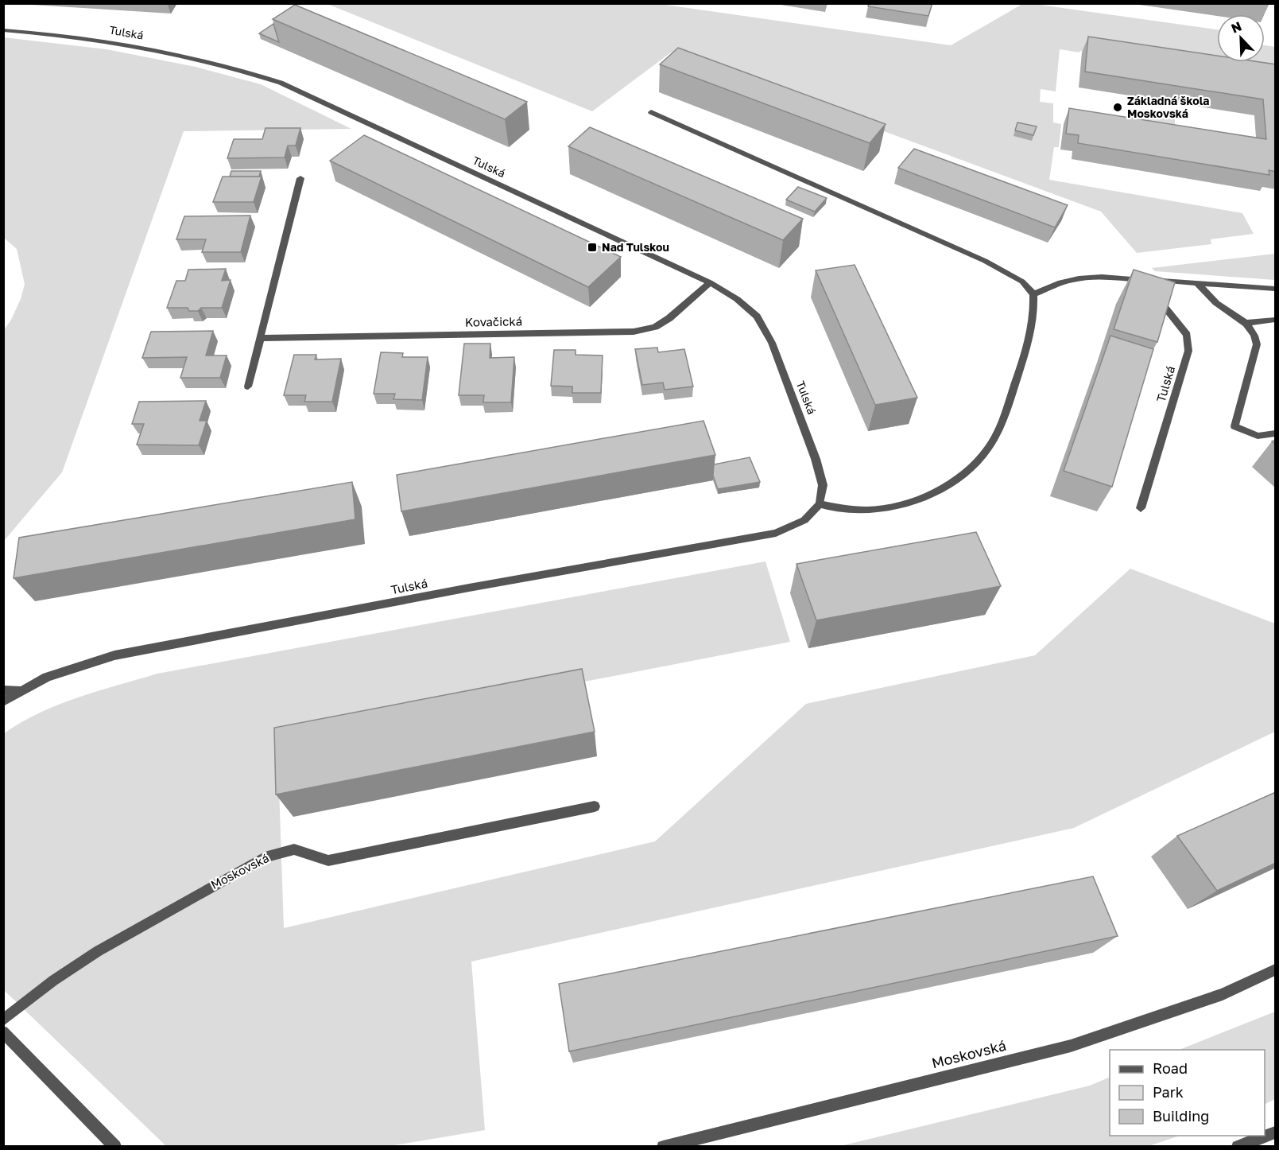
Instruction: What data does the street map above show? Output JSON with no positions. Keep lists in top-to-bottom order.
{
  "streets": {
    "street": ["Tulská", "Kovačická", "Moskovská"]
  },
  "crossings": [
    ["Tulská", "Kovačická"]
  ],
  "places": {
    "other": ["Základná škola Moskovská"],
    "transit": ["Nad Tulskou"]
  },
  "legend": ["Road", "Park", "Building"],
  "north": "top left"
}
